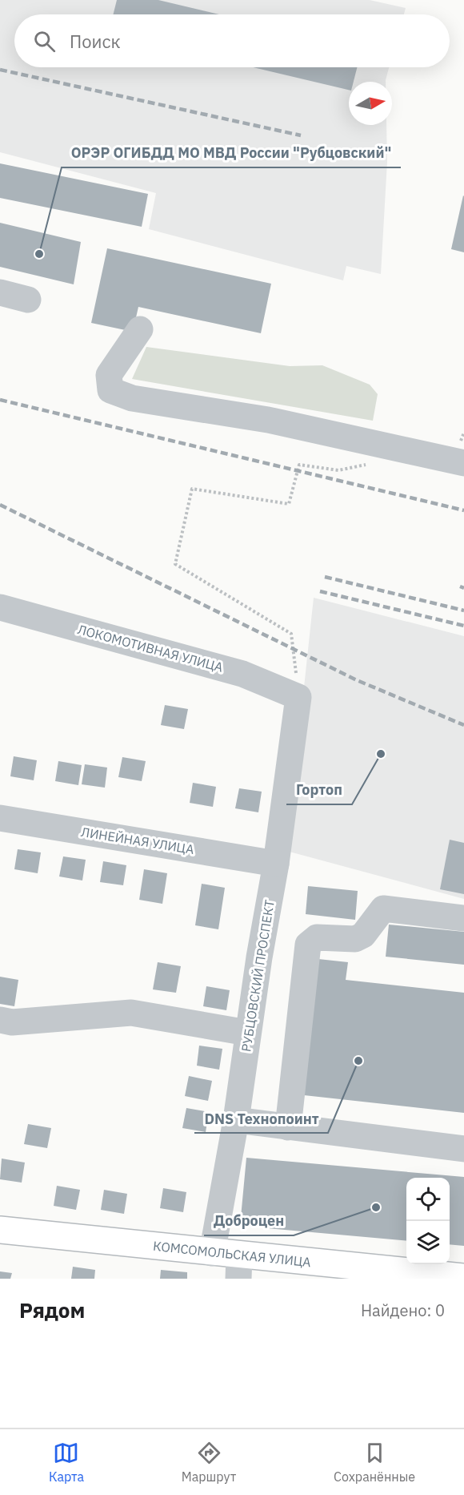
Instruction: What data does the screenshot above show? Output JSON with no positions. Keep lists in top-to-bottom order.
{
  "streets": {
    "main road": ["КОМСОМОЛЬСКАЯ УЛИЦА"],
    "street": ["ЛОКОМОТИВНАЯ УЛИЦА", "ЛИНЕЙНАЯ УЛИЦА", "РУБЦОВСКИЙ ПРОСПЕКТ"]
  },
  "crossings": [
    ["ЛОКОМОТИВНАЯ УЛИЦА", "РУБЦОВСКИЙ ПРОСПЕКТ"],
    ["ЛИНЕЙНАЯ УЛИЦА", "РУБЦОВСКИЙ ПРОСПЕКТ"],
    ["РУБЦОВСКИЙ ПРОСПЕКТ", "КОМСОМОЛЬСКАЯ УЛИЦА"]
  ],
  "places": [
    "ОРЭР ОГИБДД МО МВД России \"Рубцовский\"",
    "Гортоп",
    "DNS Технопоинт",
    "Доброцен"
  ],
  "north": "right",
  "page": {
    "search": "Поиск",
    "heading": ["Рядом", "Найдено: 0"],
    "nav": ["Карта", "Маршрут", "Сохранённые"]
  }
}
